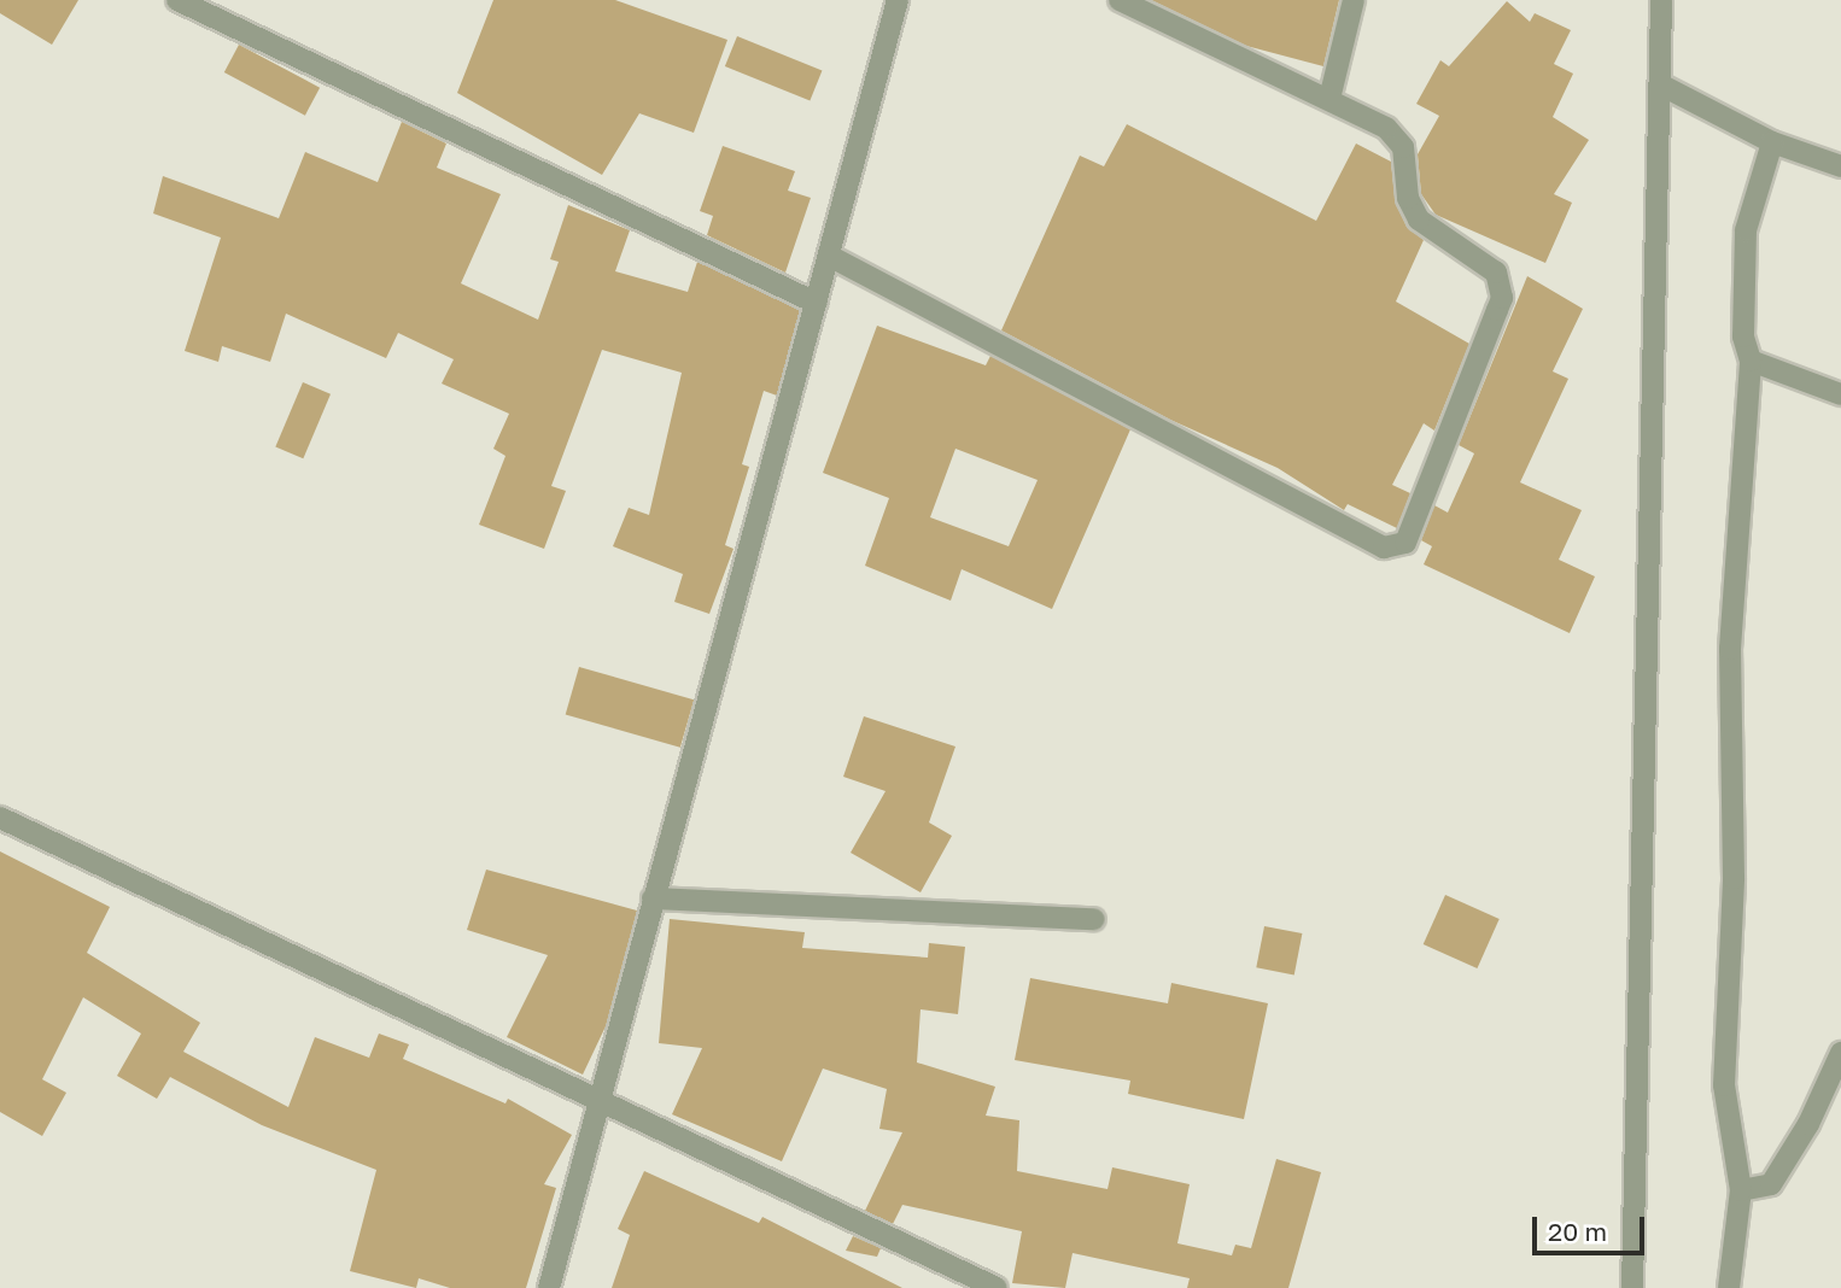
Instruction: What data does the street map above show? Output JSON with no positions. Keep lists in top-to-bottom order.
{
  "scale_bar": "20 m"
}
